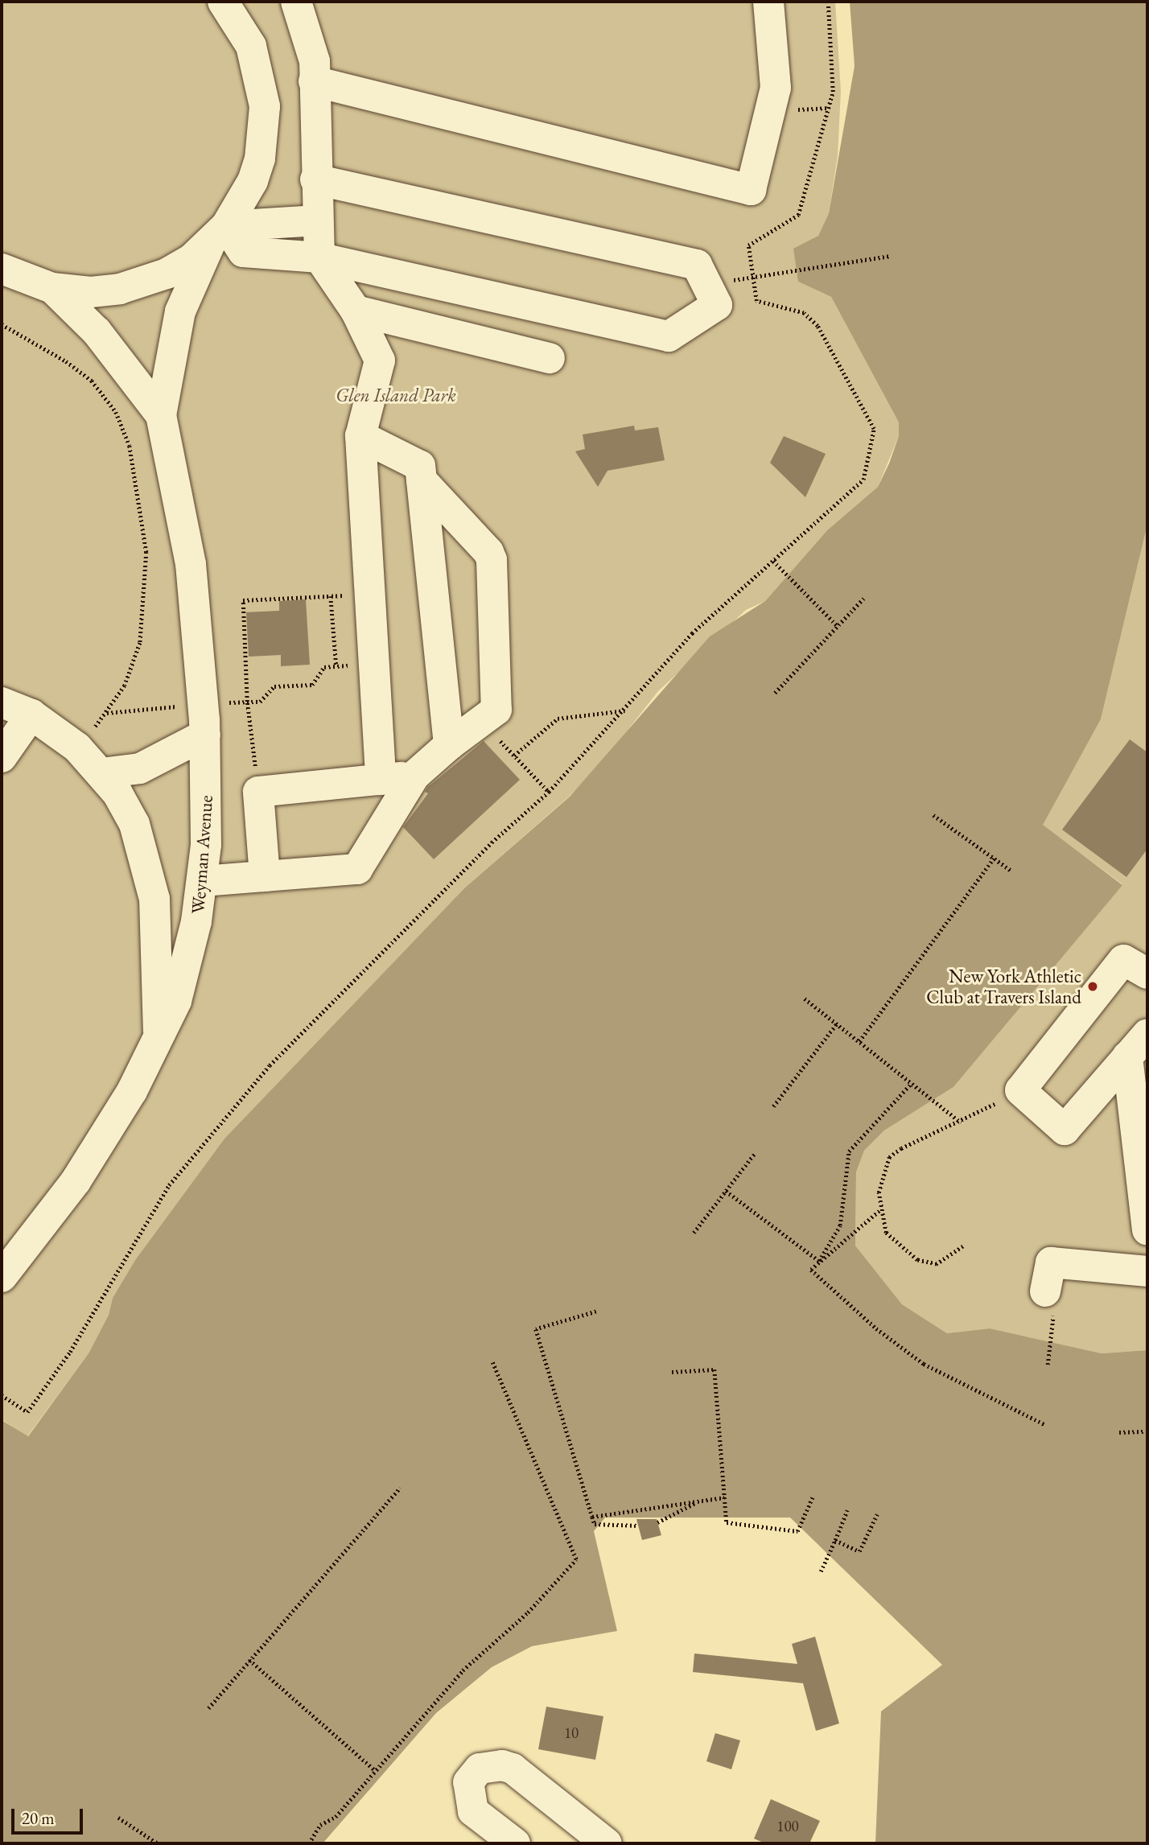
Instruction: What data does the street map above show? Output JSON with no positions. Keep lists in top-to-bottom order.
{
  "streets": {
    "street": ["Weyman Avenue"]
  },
  "parks": ["Glen Island Park"],
  "places": ["New York Athletic Club at Travers Island"],
  "house_numbers": ["10", "100"],
  "scale_bar": "20 m"
}
